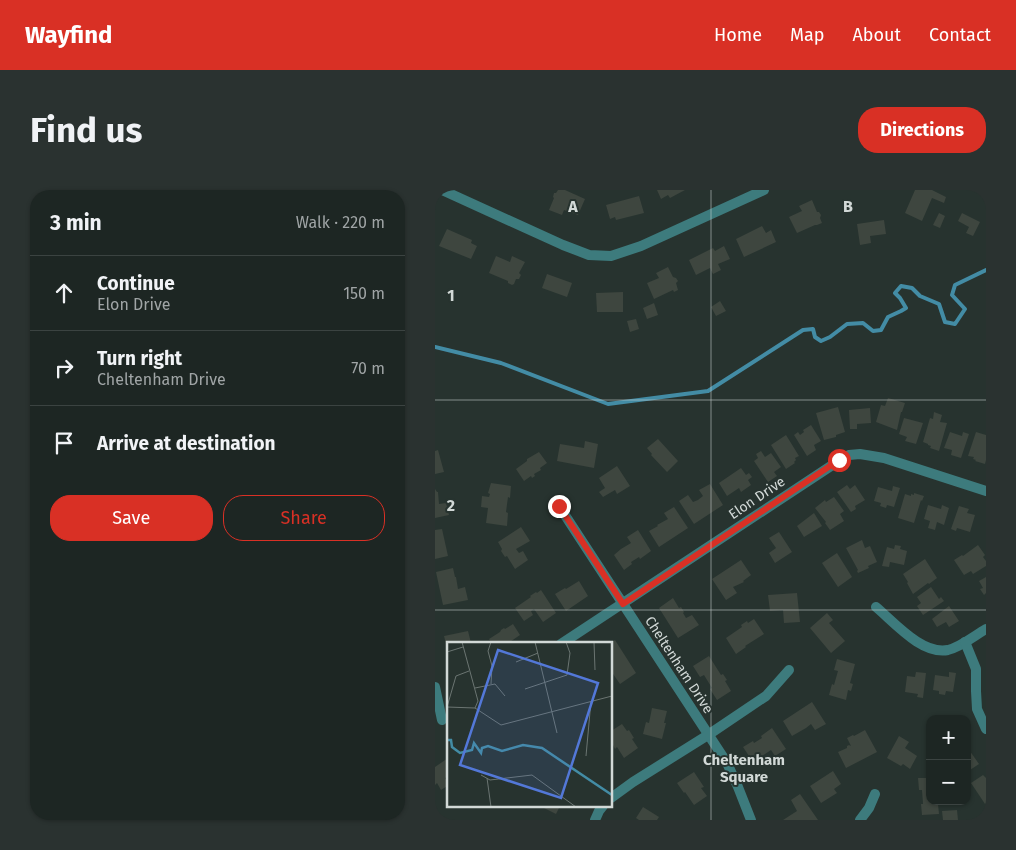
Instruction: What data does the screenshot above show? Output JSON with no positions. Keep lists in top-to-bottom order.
{
  "streets": {
    "street": ["Elon Drive", "Cheltenham Drive"]
  },
  "crossings": [
    ["Elon Drive", "Cheltenham Drive"]
  ],
  "districts": ["Cheltenham Square"],
  "page": {
    "header": "Wayfind",
    "nav": [
      "Home",
      "Map",
      "About",
      "Contact"
    ],
    "buttons": [
      "Directions",
      ["Save", "Share"]
    ],
    "title": "Find us",
    "heading": ["3 min", "Walk · 220 m"],
    "list": [
      ["Continue", "Elon Drive", "150 m"],
      ["Turn right", "Cheltenham Drive", "70 m"],
      "Arrive at destination"
    ],
    "map_buttons": ["+", "−"]
  },
  "grid": {
    "columns": ["A", "B"],
    "rows": ["1", "2"]
  }
}
